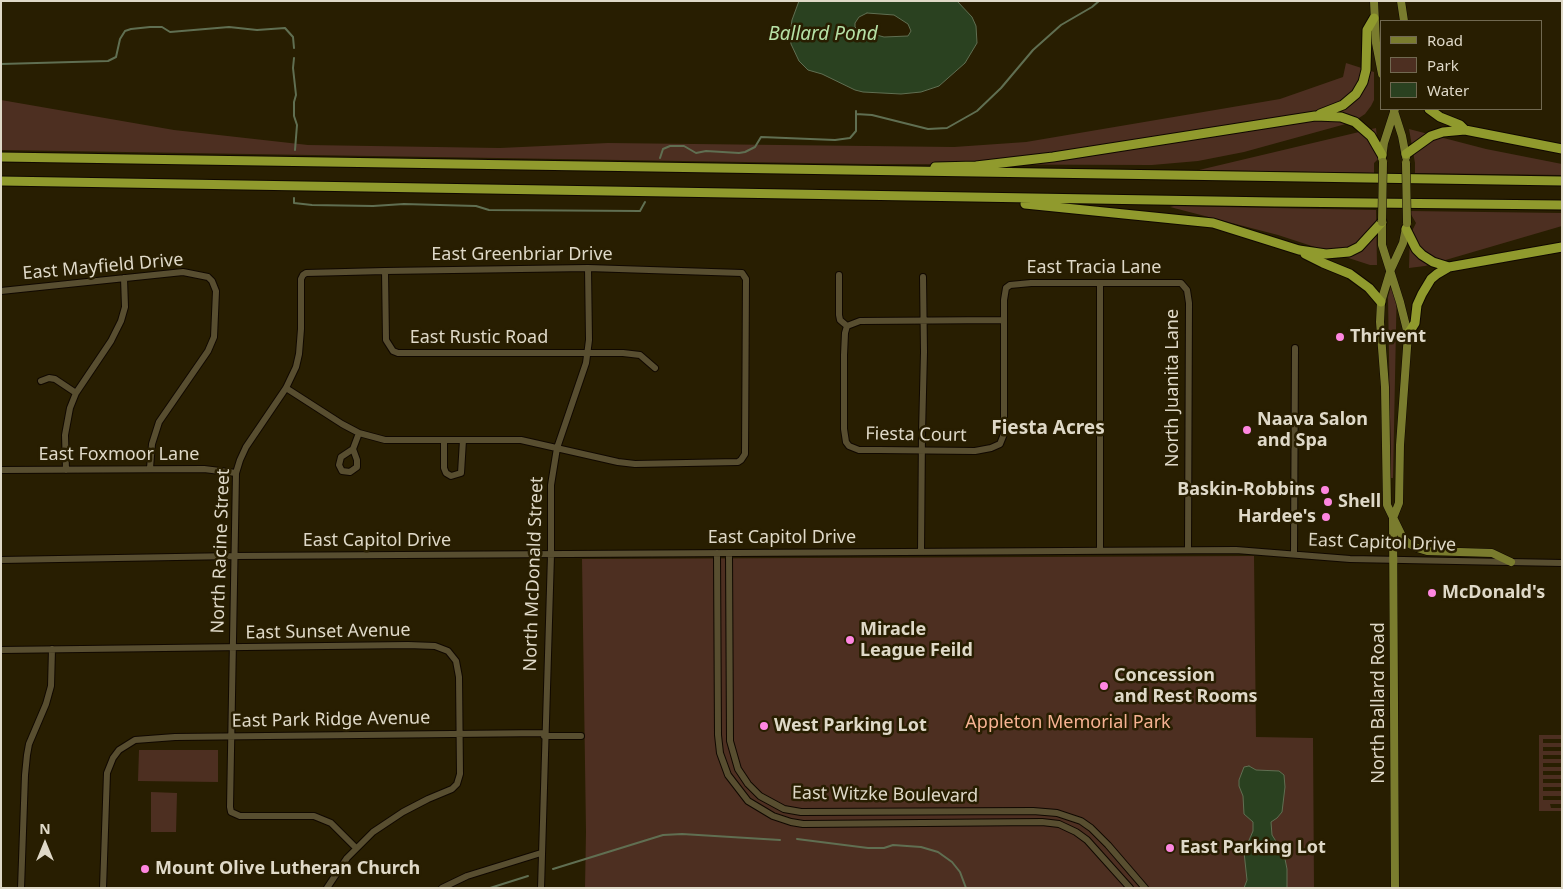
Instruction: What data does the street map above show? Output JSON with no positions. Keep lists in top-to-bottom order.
{
  "streets": {
    "main road": ["North Ballard Road"],
    "street": [
      "East Greenbriar Drive",
      "East Mayfield Drive",
      "East Tracia Lane",
      "East Rustic Road",
      "North Juanita Lane",
      "Fiesta Court",
      "East Foxmoor Lane",
      "East Capitol Drive",
      "North Racine Street",
      "North McDonald Street",
      "East Sunset Avenue",
      "East Park Ridge Avenue",
      "East Witzke Boulevard"
    ]
  },
  "crossings": [
    ["East Greenbriar Drive", "East Rustic Road"],
    ["East Greenbriar Drive", "North Racine Street"],
    ["East Greenbriar Drive", "North McDonald Street"],
    ["East Mayfield Drive", "East Foxmoor Lane"],
    ["East Tracia Lane", "North Juanita Lane"],
    ["East Tracia Lane", "Fiesta Court"],
    ["East Rustic Road", "North McDonald Street"],
    ["North Juanita Lane", "East Capitol Drive"],
    ["East Foxmoor Lane", "North Racine Street"],
    ["East Capitol Drive", "North Racine Street"],
    ["East Capitol Drive", "North McDonald Street"],
    ["East Capitol Drive", "North Ballard Road"],
    ["East Capitol Drive", "East Witzke Boulevard"],
    ["North Racine Street", "East Sunset Avenue"],
    ["North Racine Street", "East Park Ridge Avenue"],
    ["North McDonald Street", "East Park Ridge Avenue"],
    ["East Sunset Avenue", "East Park Ridge Avenue"]
  ],
  "districts": ["Fiesta Acres"],
  "water": ["Ballard Pond"],
  "parks": ["Appleton Memorial Park"],
  "places": [
    "Thrivent",
    "Naava Salon and Spa",
    "Baskin-Robbins",
    "Shell",
    "Hardee's",
    "McDonald's",
    "Miracle League Feild",
    "Concession and Rest Rooms",
    "West Parking Lot",
    "East Parking Lot",
    "Mount Olive Lutheran Church"
  ],
  "legend": ["Road", "Park", "Water"],
  "north": "top"
}
